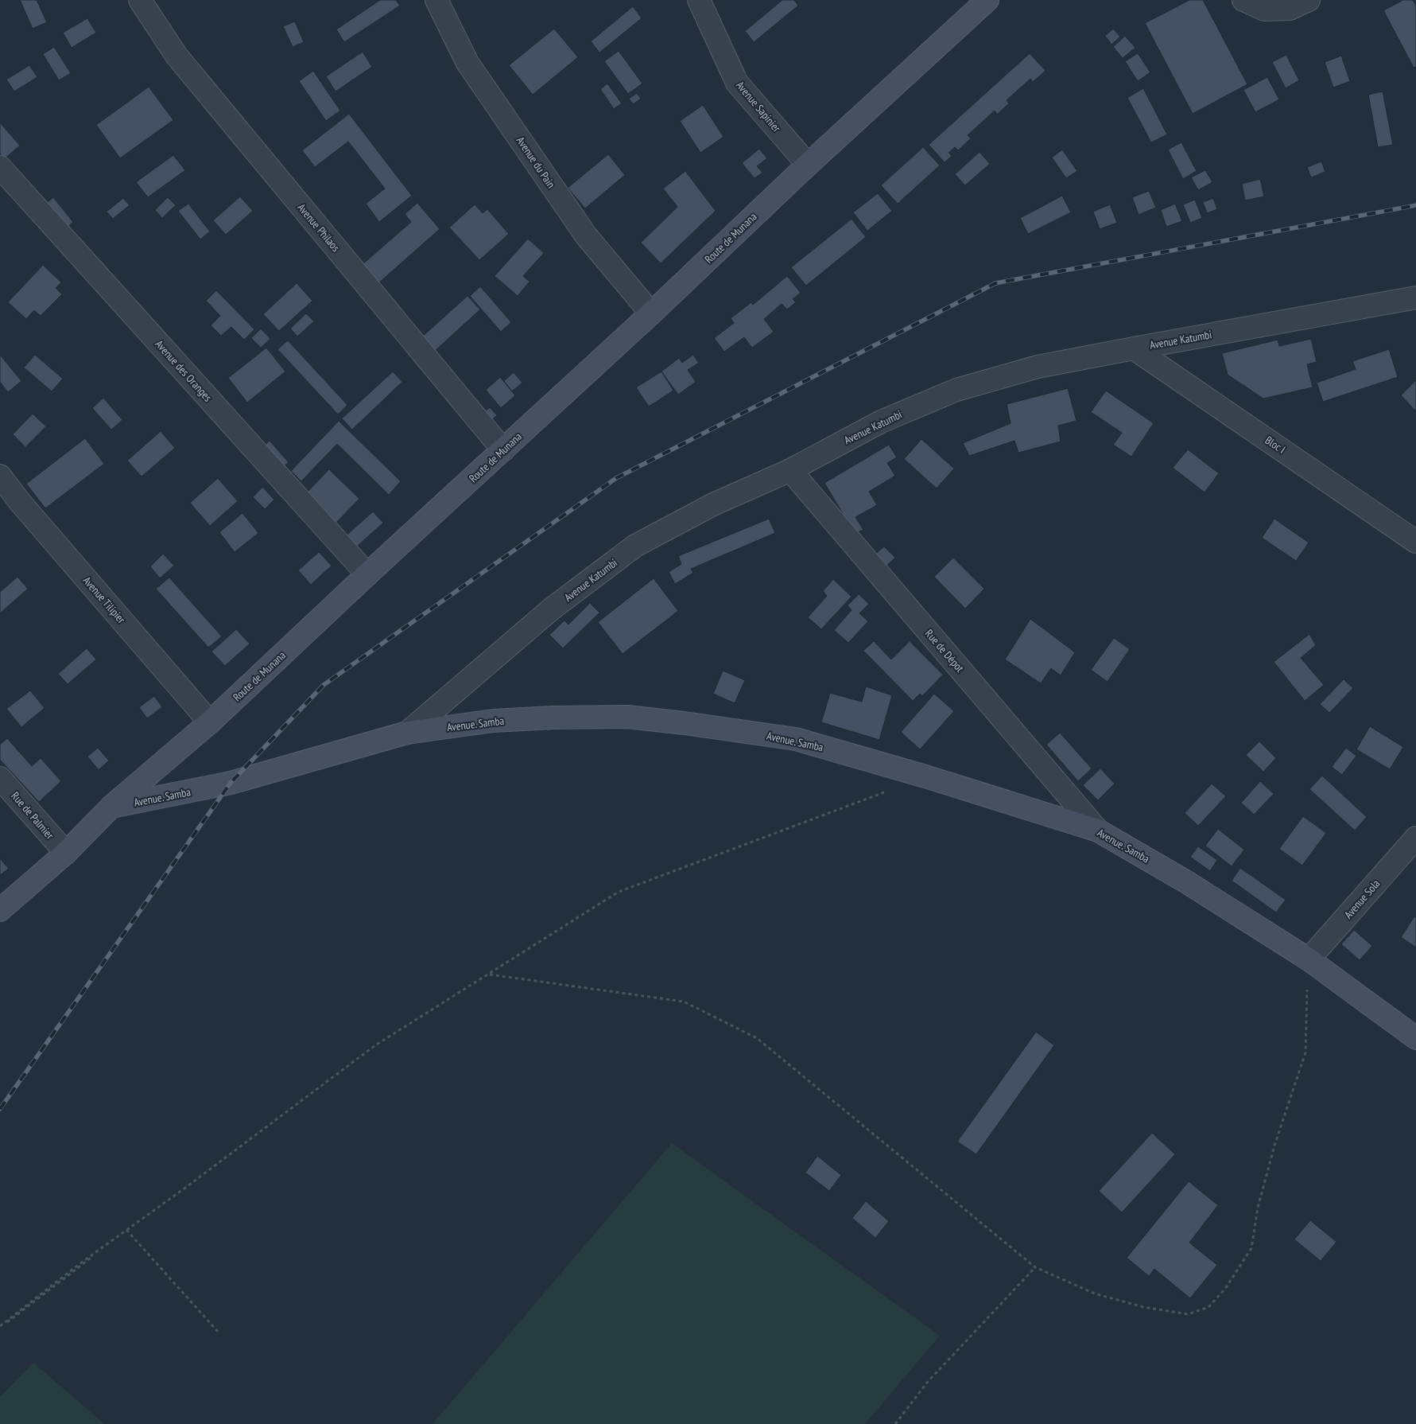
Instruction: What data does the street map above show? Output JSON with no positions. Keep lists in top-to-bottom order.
{
  "streets": {
    "street": [
      "Avenue Sapinier",
      "Avenue du Pain",
      "Avenue Philaos",
      "Route de Munana",
      "Avenue Katumbi",
      "Avenue des Oranges",
      "Bloc I",
      "Avenue Tilipier",
      "Rue de Dépot",
      "Avenue. Samba",
      "Rue de Palmier",
      "Avenue Sola"
    ]
  },
  "crossings": [
    ["Avenue Sapinier", "Route de Munana"],
    ["Avenue du Pain", "Route de Munana"],
    ["Avenue Philaos", "Route de Munana"],
    ["Route de Munana", "Avenue des Oranges"],
    ["Route de Munana", "Avenue Tilipier"],
    ["Route de Munana", "Avenue. Samba"],
    ["Route de Munana", "Rue de Palmier"],
    ["Avenue Katumbi", "Bloc I"],
    ["Avenue Katumbi", "Rue de Dépot"],
    ["Avenue Katumbi", "Avenue. Samba"],
    ["Rue de Dépot", "Avenue. Samba"],
    ["Avenue. Samba", "Avenue Sola"]
  ]
}
